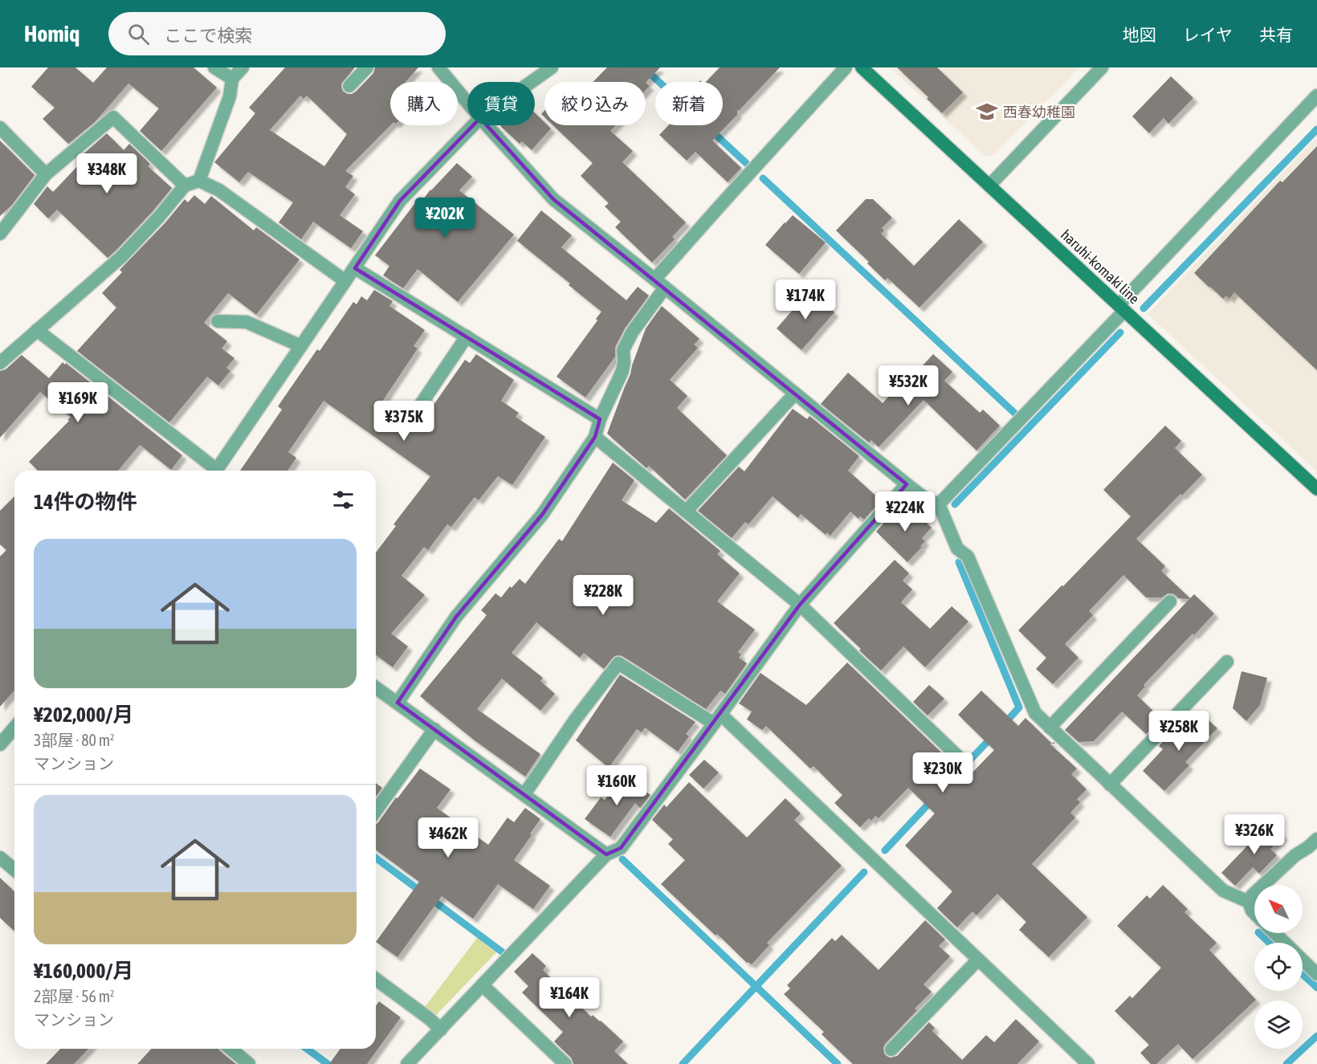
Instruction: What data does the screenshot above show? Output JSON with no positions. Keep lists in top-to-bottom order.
{
  "streets": {
    "main road": ["haruhi-komaki line"]
  },
  "places": {
    "school or university": ["西春幼稚園"]
  },
  "north": "top left",
  "page": {
    "header": "Homiq",
    "search": "ここで検索",
    "nav": ["地図", "レイヤ", "共有"],
    "chip": [
      "購入",
      "賃貸",
      "絞り込み",
      "新着"
    ],
    "price": [
      "¥348K",
      "¥202K",
      "¥174K",
      "¥532K",
      "¥169K",
      "¥375K",
      "¥224K",
      "¥228K",
      "¥258K",
      "¥230K",
      "¥160K",
      "¥326K",
      "¥462K",
      "¥164K"
    ],
    "heading": "14件の物件",
    "list": [
      {
        "name": "¥202,000/月",
        "note": "3部屋 · 80 m² · マンション"
      },
      {
        "name": "¥160,000/月",
        "note": "2部屋 · 56 m² · マンション"
      }
    ]
  }
}
